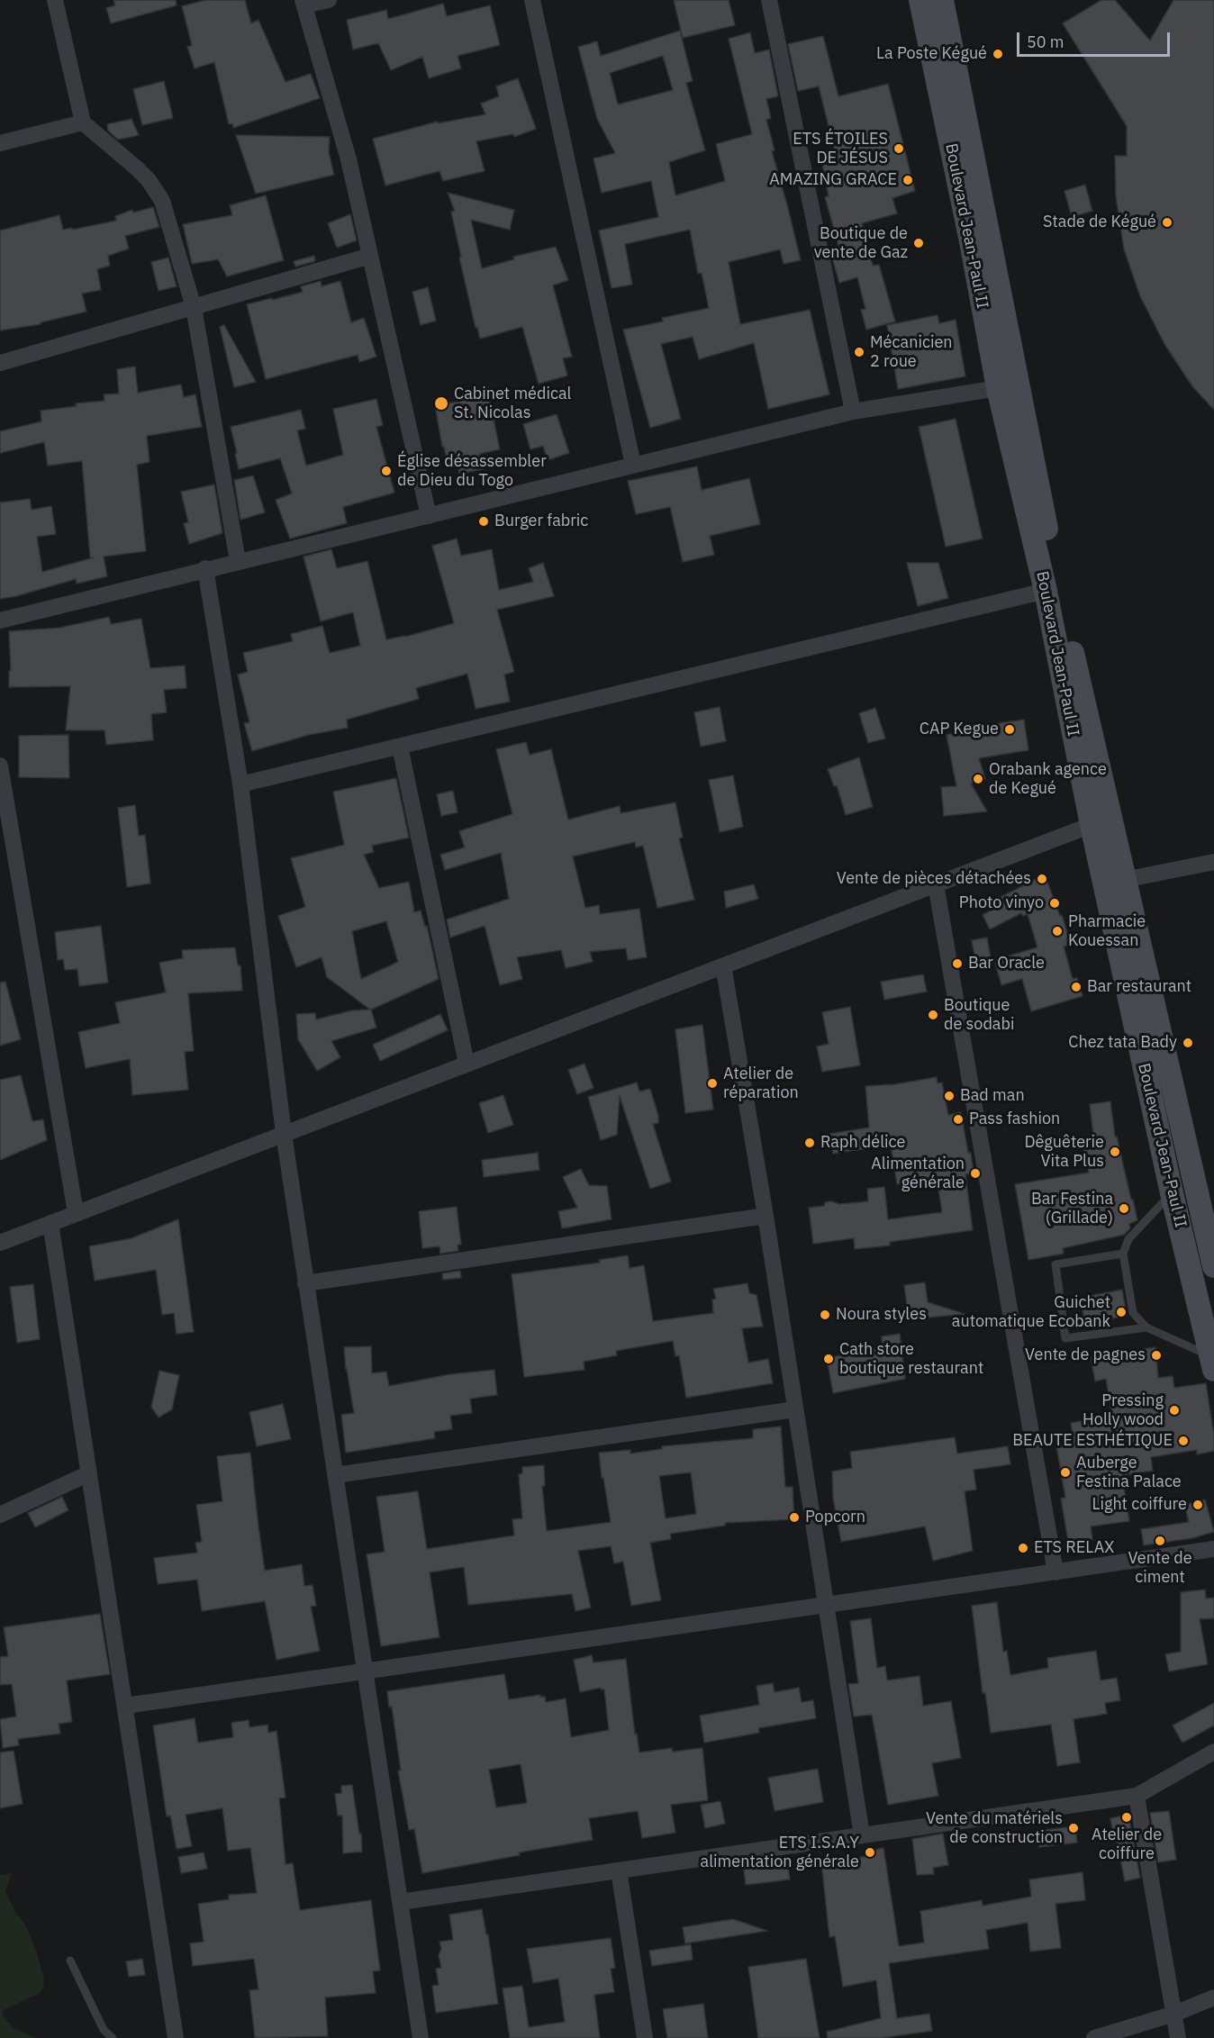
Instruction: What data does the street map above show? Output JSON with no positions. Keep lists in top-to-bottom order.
{
  "streets": {
    "main road": ["Boulevard Jean-Paul II"]
  },
  "places": [
    "La Poste Kégué",
    "ETS ÉTOILES DE JÉSUS",
    "AMAZING GRACE",
    "Stade de Kégué",
    "Boutique de vente de Gaz",
    "Mécanicien 2 roue",
    "Cabinet médical St. Nicolas",
    "Église désassembler de Dieu du Togo",
    "Burger fabric",
    "CAP Kegue",
    "Orabank agence de Kegué",
    "Vente de pièces détachées",
    "Photo vinyo",
    "Pharmacie Kouessan",
    "Bar Oracle",
    "Bar restaurant",
    "Boutique de sodabi",
    "Chez tata Bady",
    "Atelier de réparation",
    "Bad man",
    "Pass fashion",
    "Raph délice",
    "Dêguêterie Vita Plus",
    "Alimentation générale",
    "Bar Festina (Grillade)",
    "Guichet automatique Ecobank",
    "Noura styles",
    "Vente de pagnes",
    "Cath store boutique restaurant",
    "Pressing Holly wood",
    "BEAUTE ESTHÉTIQUE",
    "Auberge Festina Palace",
    "Light coiffure",
    "Popcorn",
    "Vente de ciment",
    "ETS RELAX",
    "Atelier de coiffure",
    "Vente du matériels de construction",
    "ETS I.S.A.Y alimentation générale"
  ],
  "scale_bar": "50 m"
}
